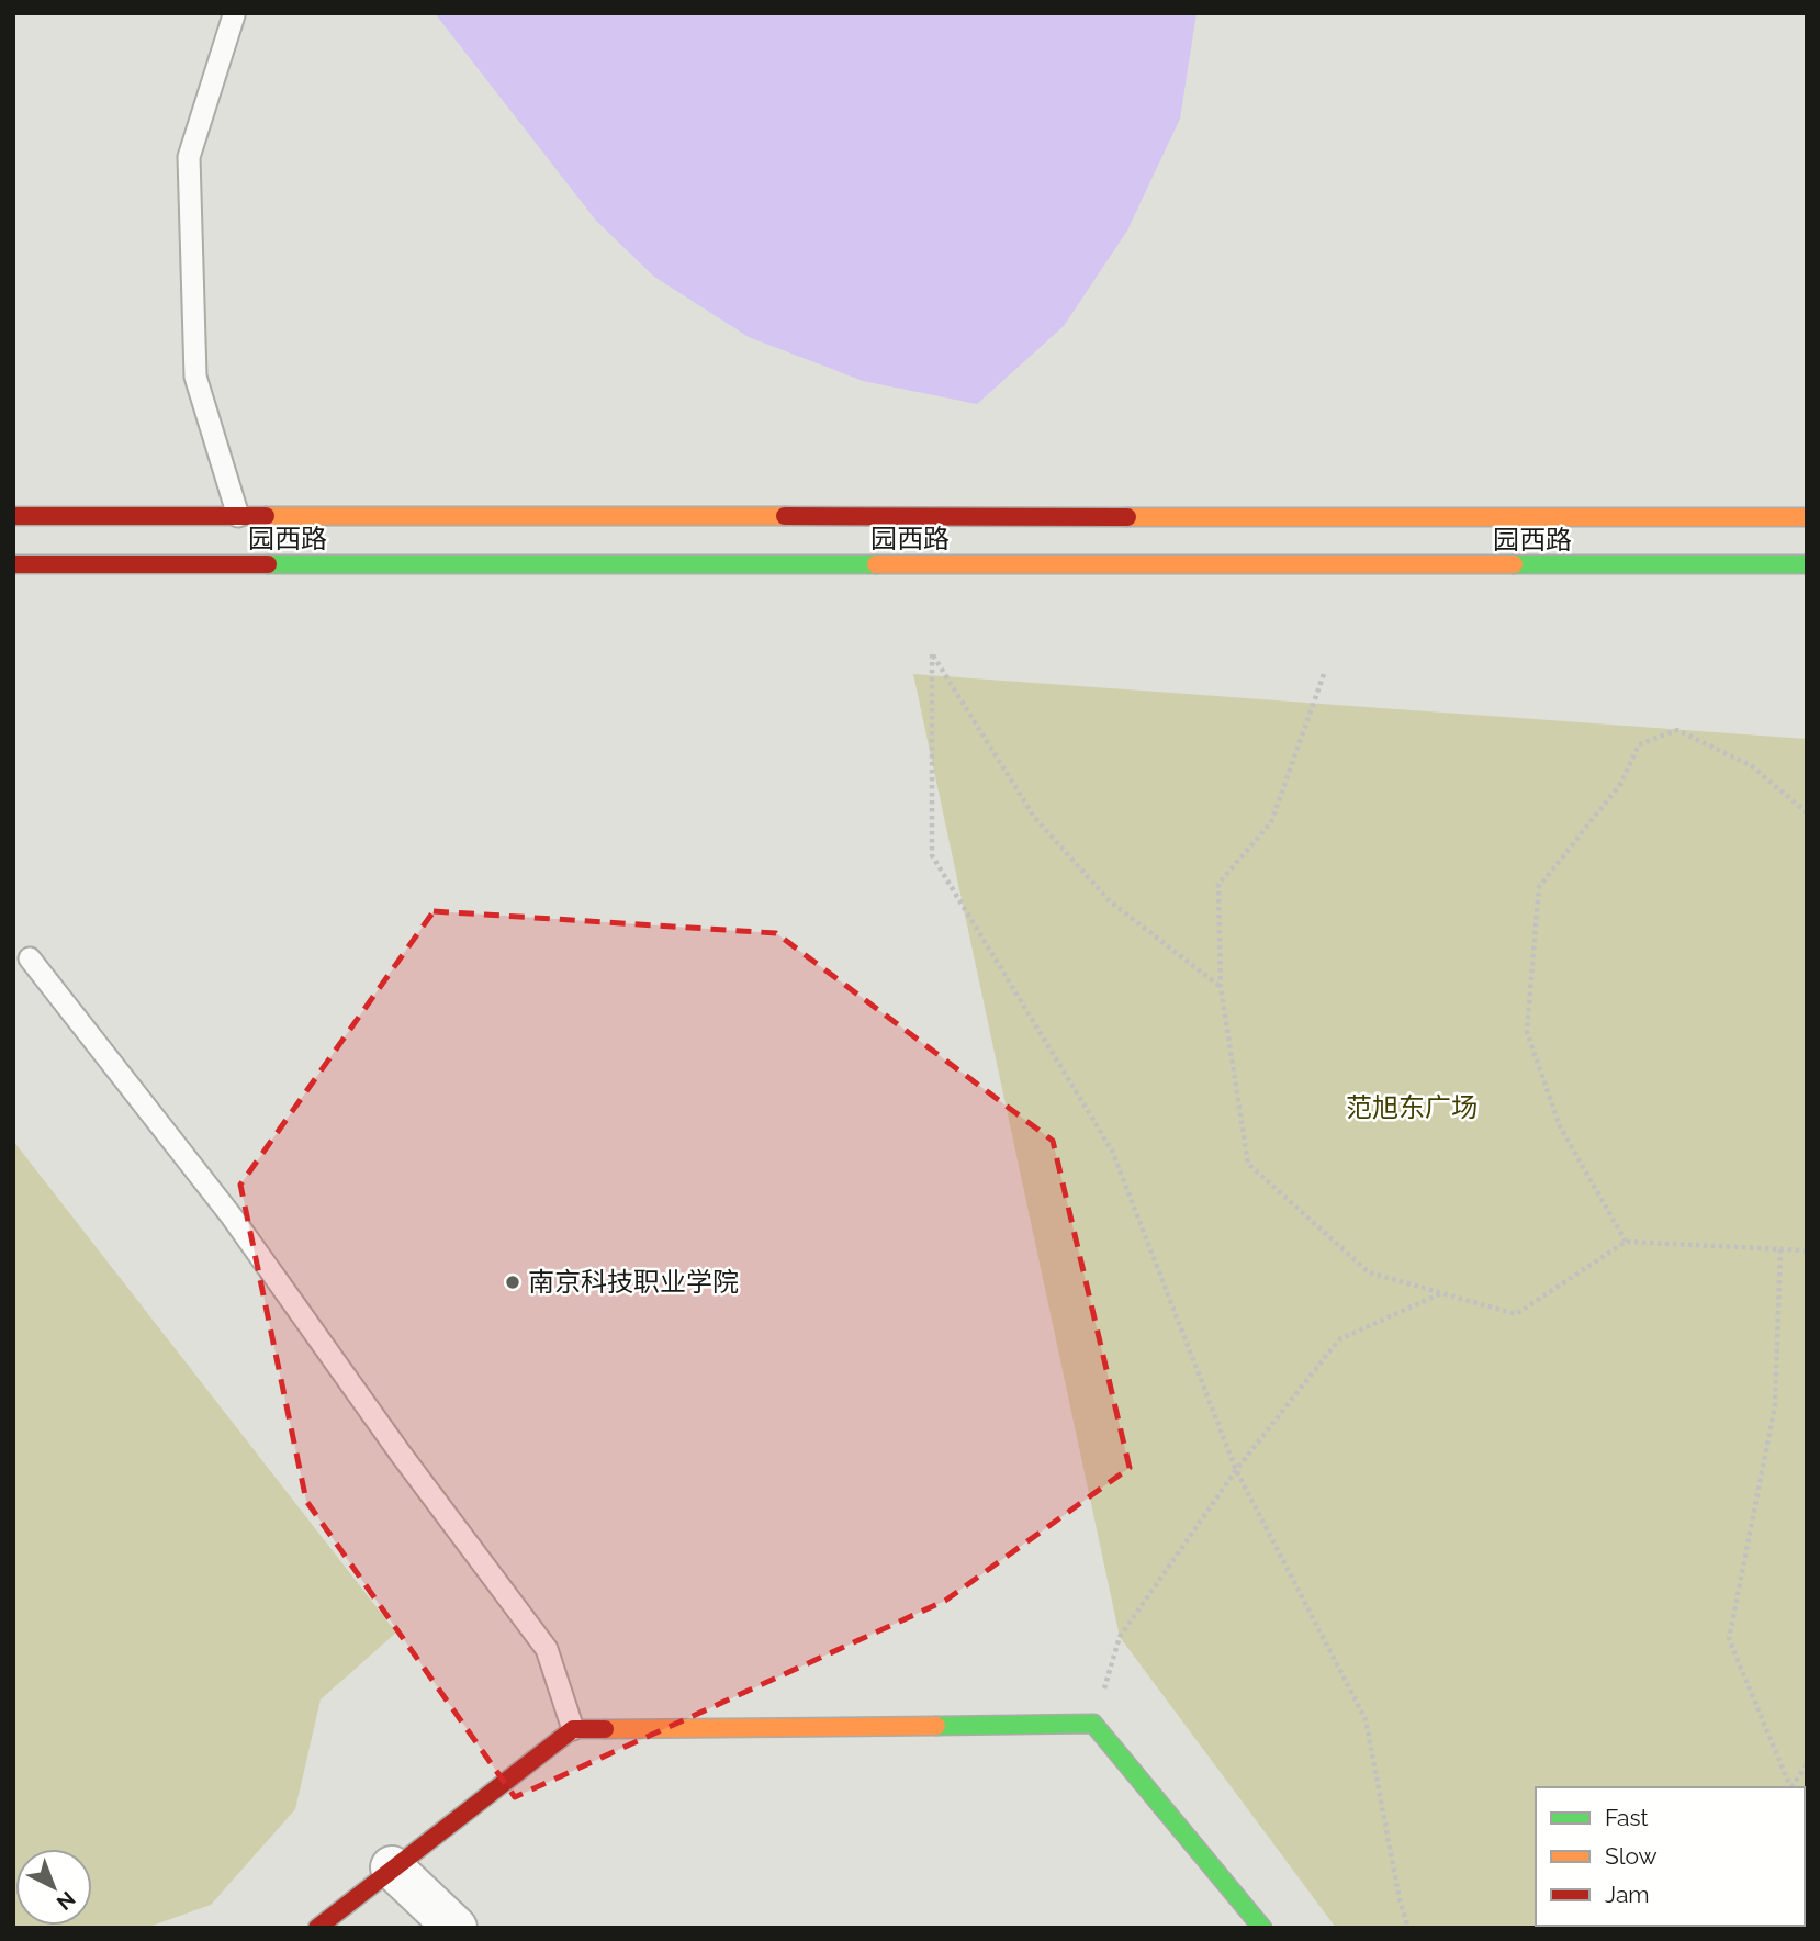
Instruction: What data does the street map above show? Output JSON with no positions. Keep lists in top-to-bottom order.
{
  "streets": {
    "main road": ["园西路"]
  },
  "parks": ["范旭东广场"],
  "places": ["南京科技职业学院"],
  "legend": ["Fast", "Slow", "Jam"],
  "north": "bottom right"
}
